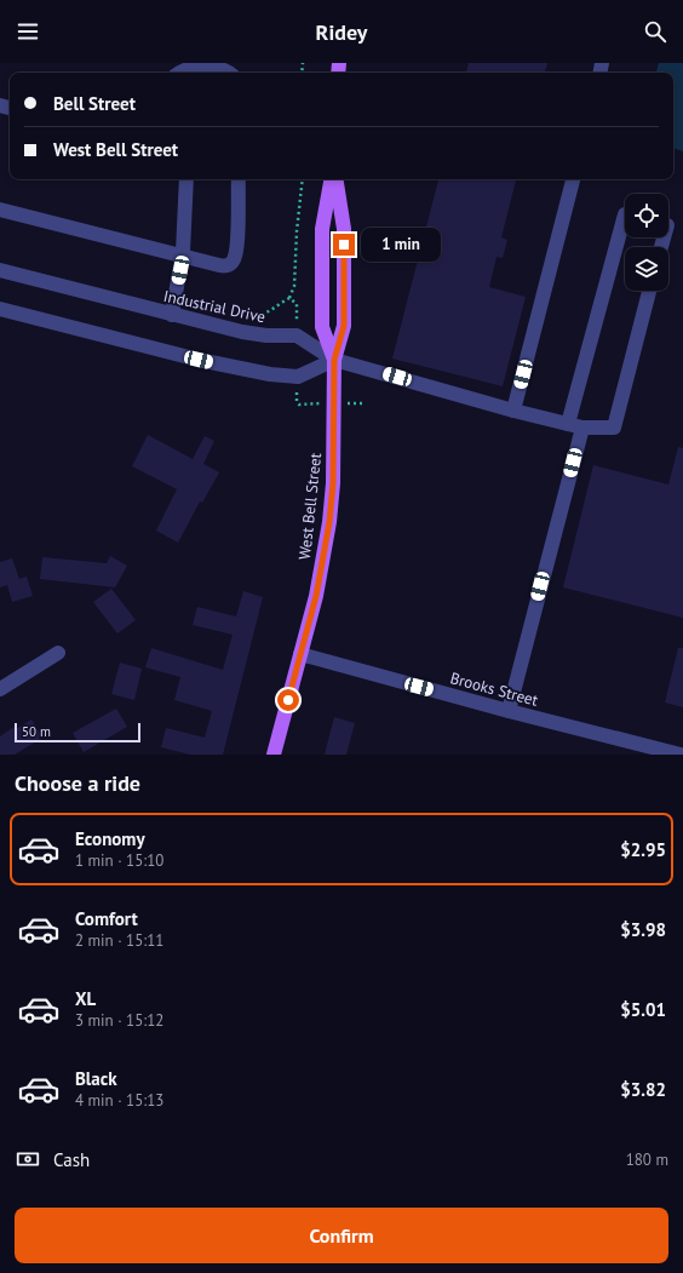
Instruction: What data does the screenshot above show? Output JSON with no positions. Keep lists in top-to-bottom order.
{
  "streets": {
    "main road": ["West Bell Street"],
    "street": ["Industrial Drive", "Brooks Street"]
  },
  "crossings": [
    ["Industrial Drive", "West Bell Street"],
    ["West Bell Street", "Brooks Street"]
  ],
  "scale_bar": "50 m",
  "page": {
    "header": "Ridey",
    "banner": ["Bell Street", "West Bell Street"],
    "bubble": "1 min",
    "scale": "50 m",
    "heading": "Choose a ride",
    "list": [
      {
        "name": "Economy",
        "note": "1 min · 15:10",
        "value": "$2.95"
      },
      {
        "name": "Comfort",
        "note": "2 min · 15:11",
        "value": "$3.98"
      },
      {
        "name": "XL",
        "note": "3 min · 15:12",
        "value": "$5.01"
      },
      {
        "name": "Black",
        "note": "4 min · 15:13",
        "value": "$3.82"
      }
    ],
    "pay": ["Cash", "180 m"],
    "buttons": "Confirm"
  }
}
